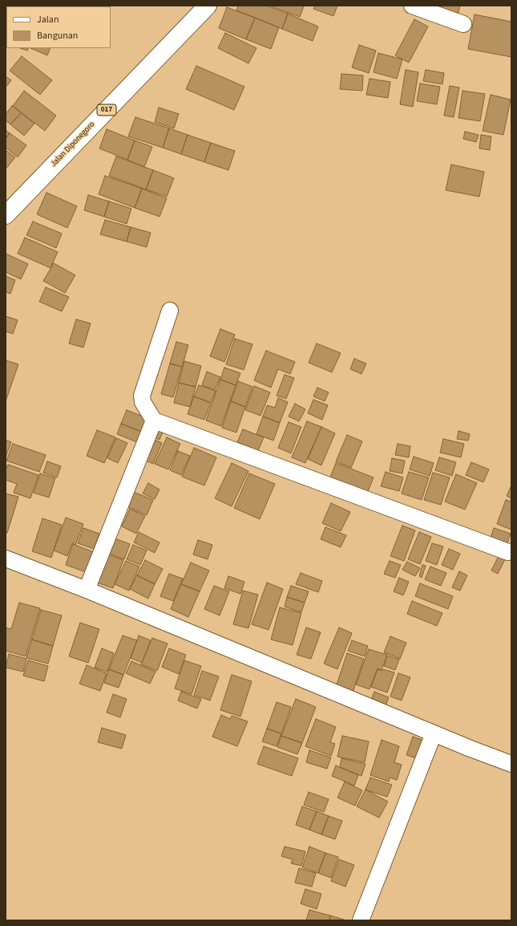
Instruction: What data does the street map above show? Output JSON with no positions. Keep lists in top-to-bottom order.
{
  "streets": {
    "main road": ["017", "Jalan Diponegoro"]
  },
  "legend": ["Jalan", "Bangunan"]
}
